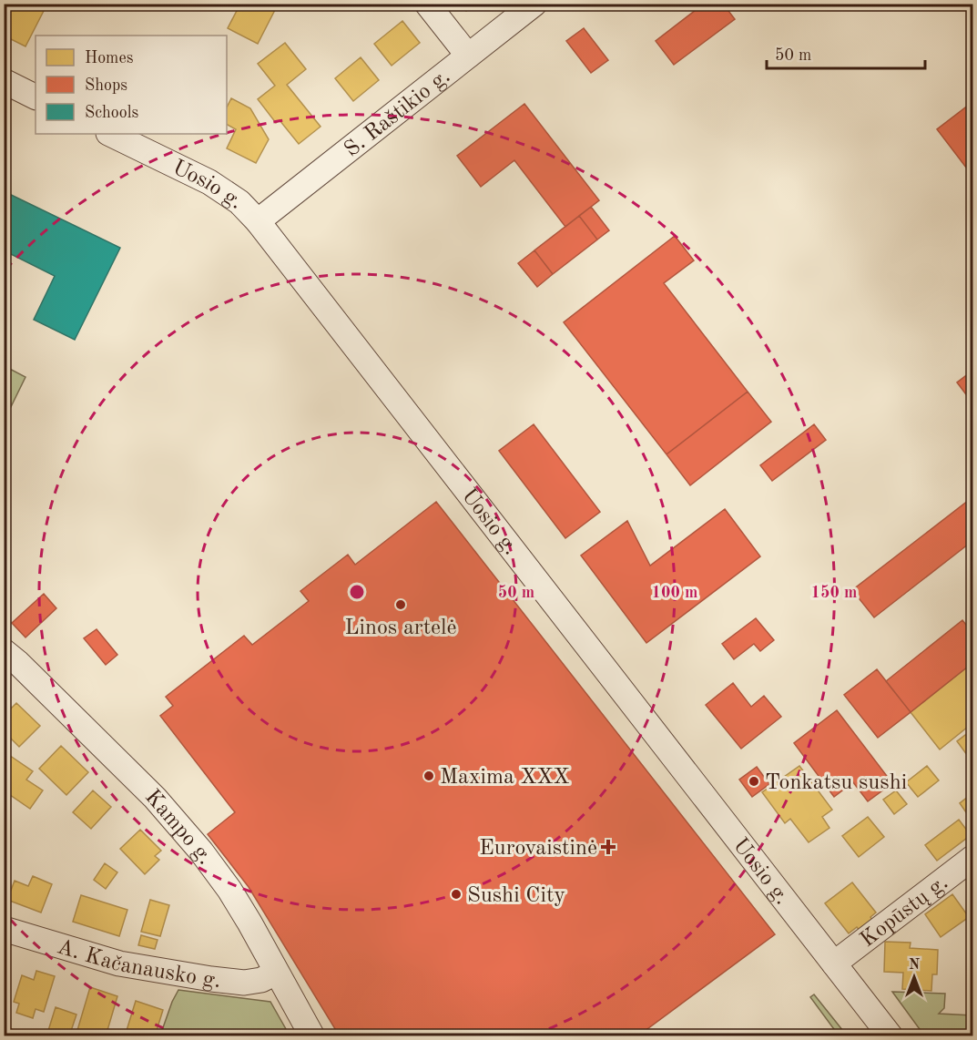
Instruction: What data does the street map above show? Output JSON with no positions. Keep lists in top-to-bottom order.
{
  "streets": {
    "street": [
      "S. Raštikio g.",
      "Uosio g.",
      "Kampo g.",
      "Kopūstų g.",
      "A. Kačanausko g."
    ]
  },
  "crossings": [
    ["S. Raštikio g.", "Uosio g."],
    ["Uosio g.", "Kopūstų g."],
    ["Kampo g.", "A. Kačanausko g."]
  ],
  "places": {
    "other": [
      "Linos artelė",
      "Maxima XXX",
      "Tonkatsu sushi",
      "Sushi City"
    ],
    "health": ["Eurovaistinė"]
  },
  "legend": ["Homes", "Shops", "Schools"],
  "scale_bar": "50 m",
  "north": "top",
  "rings": ["50 m", "100 m", "150 m"]
}
